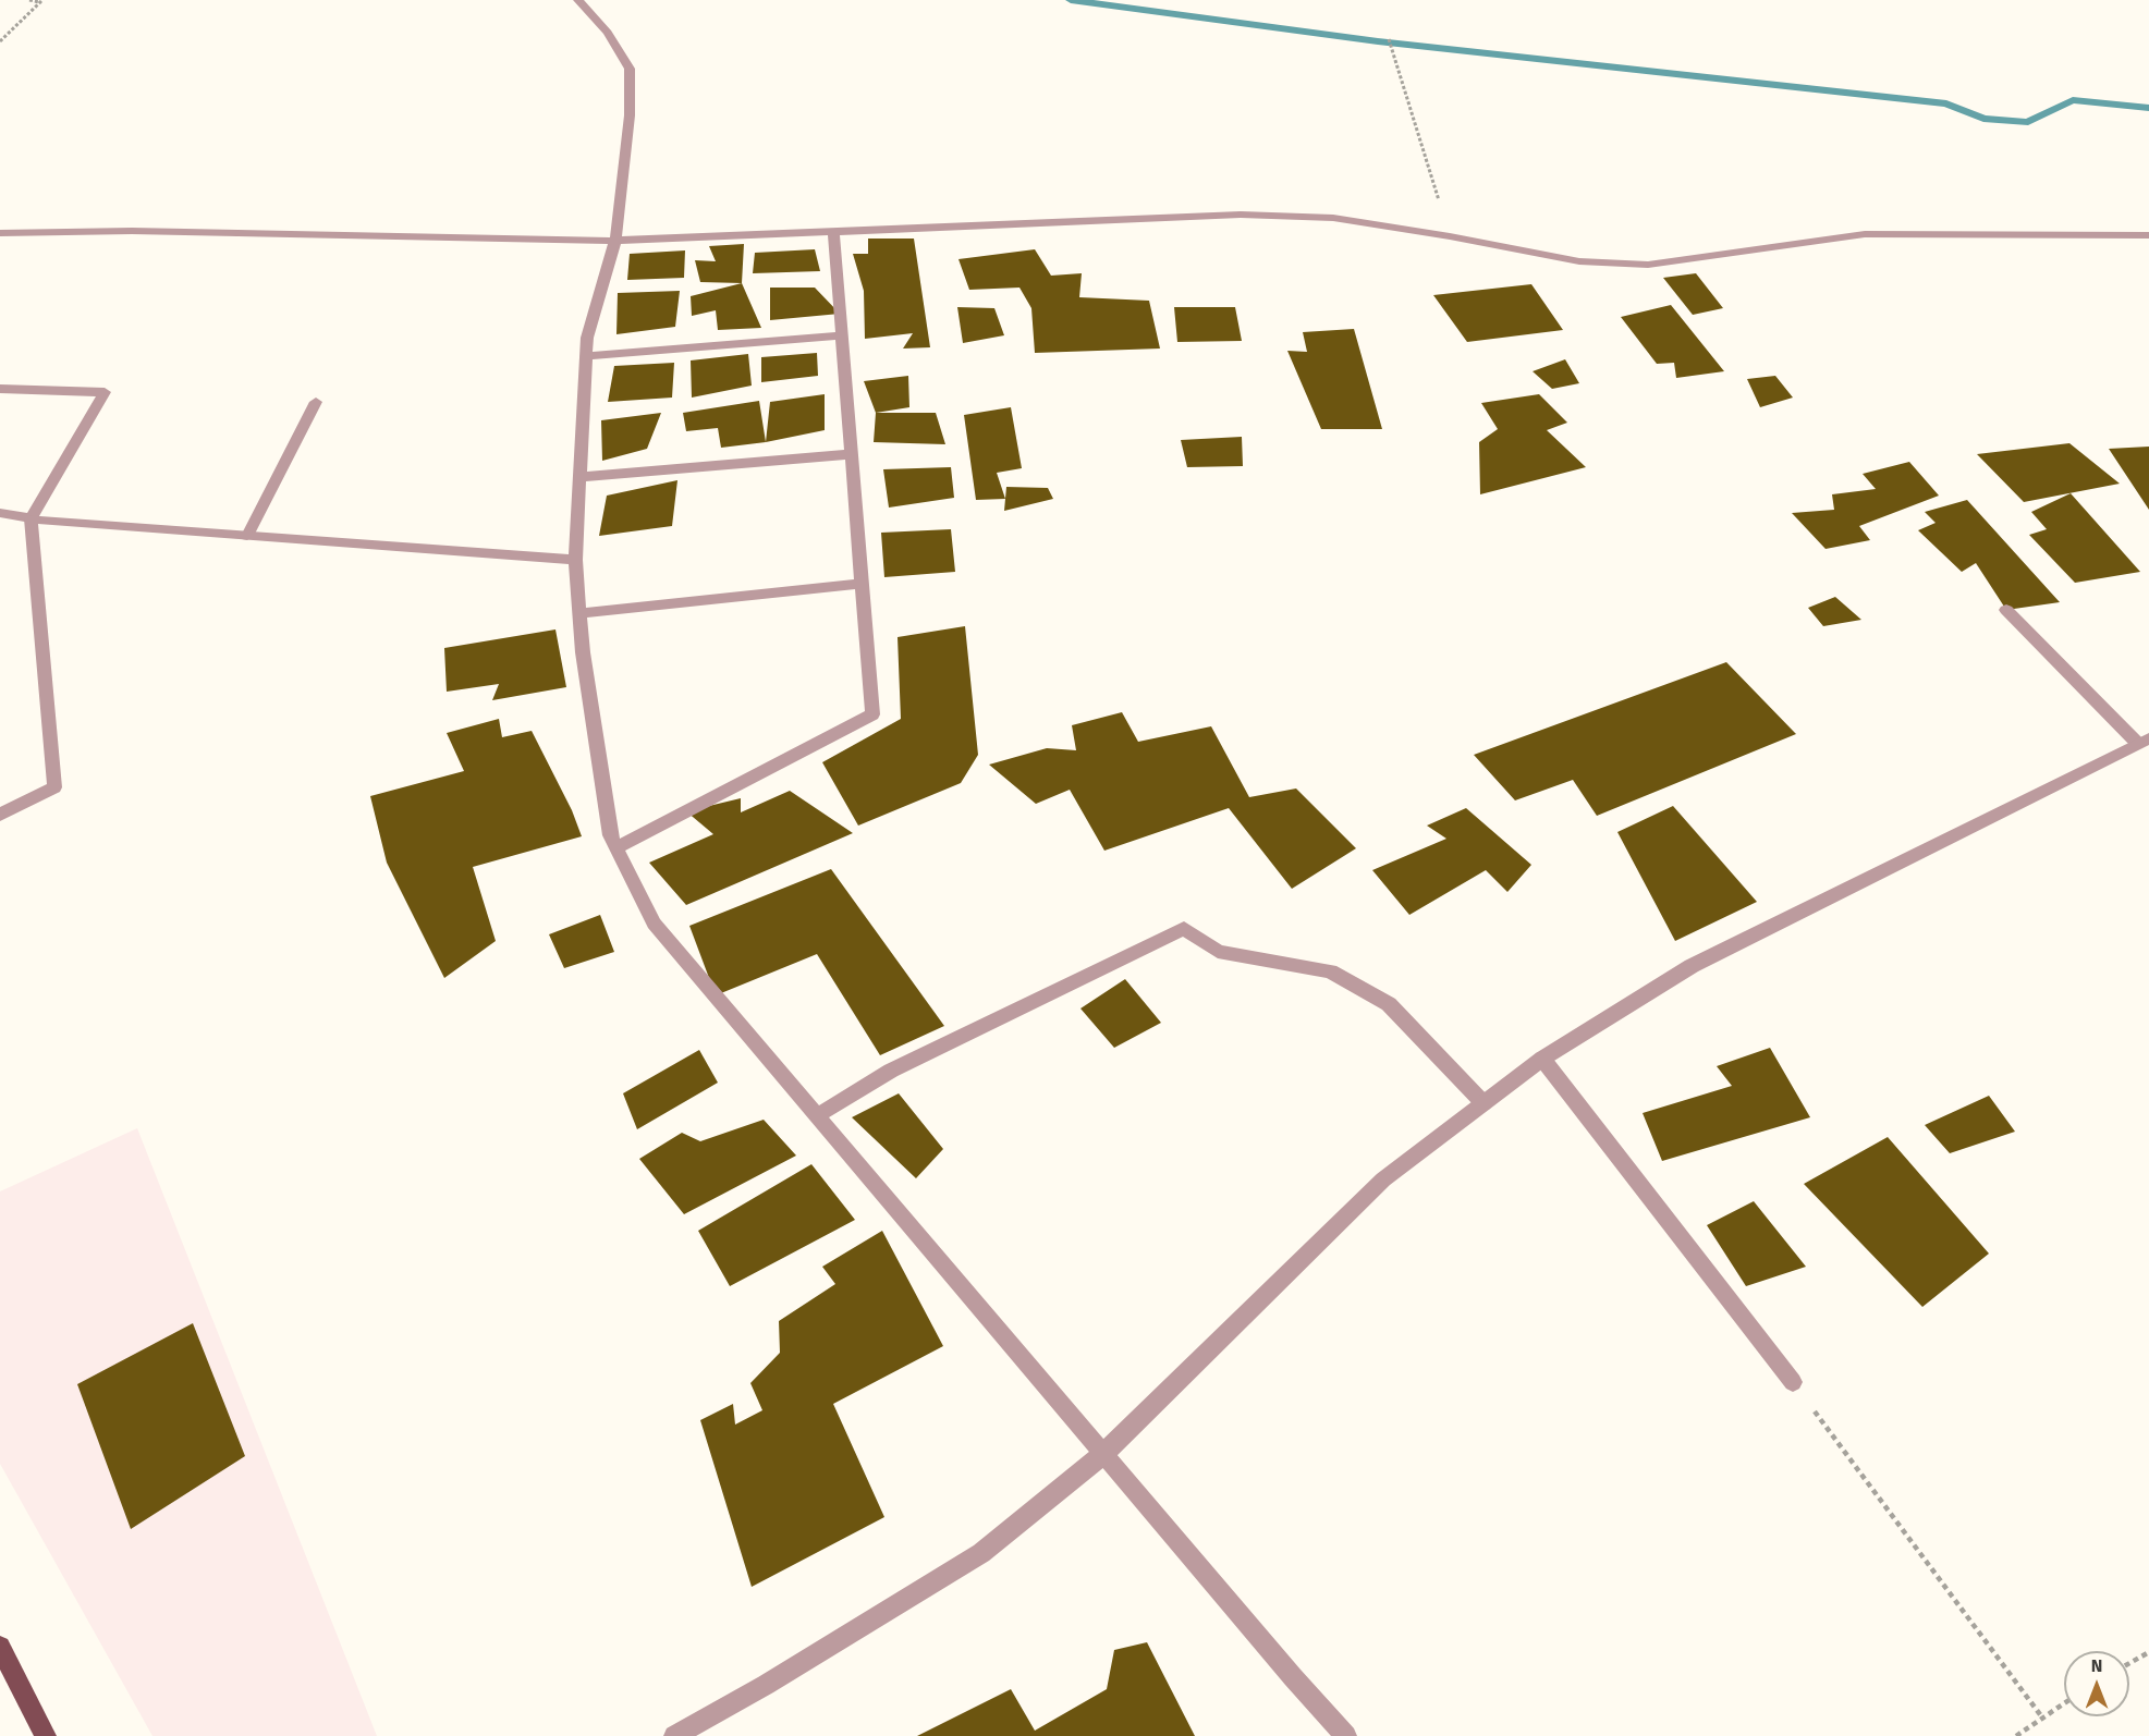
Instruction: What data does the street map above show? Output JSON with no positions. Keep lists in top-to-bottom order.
{
  "north": "top"
}
